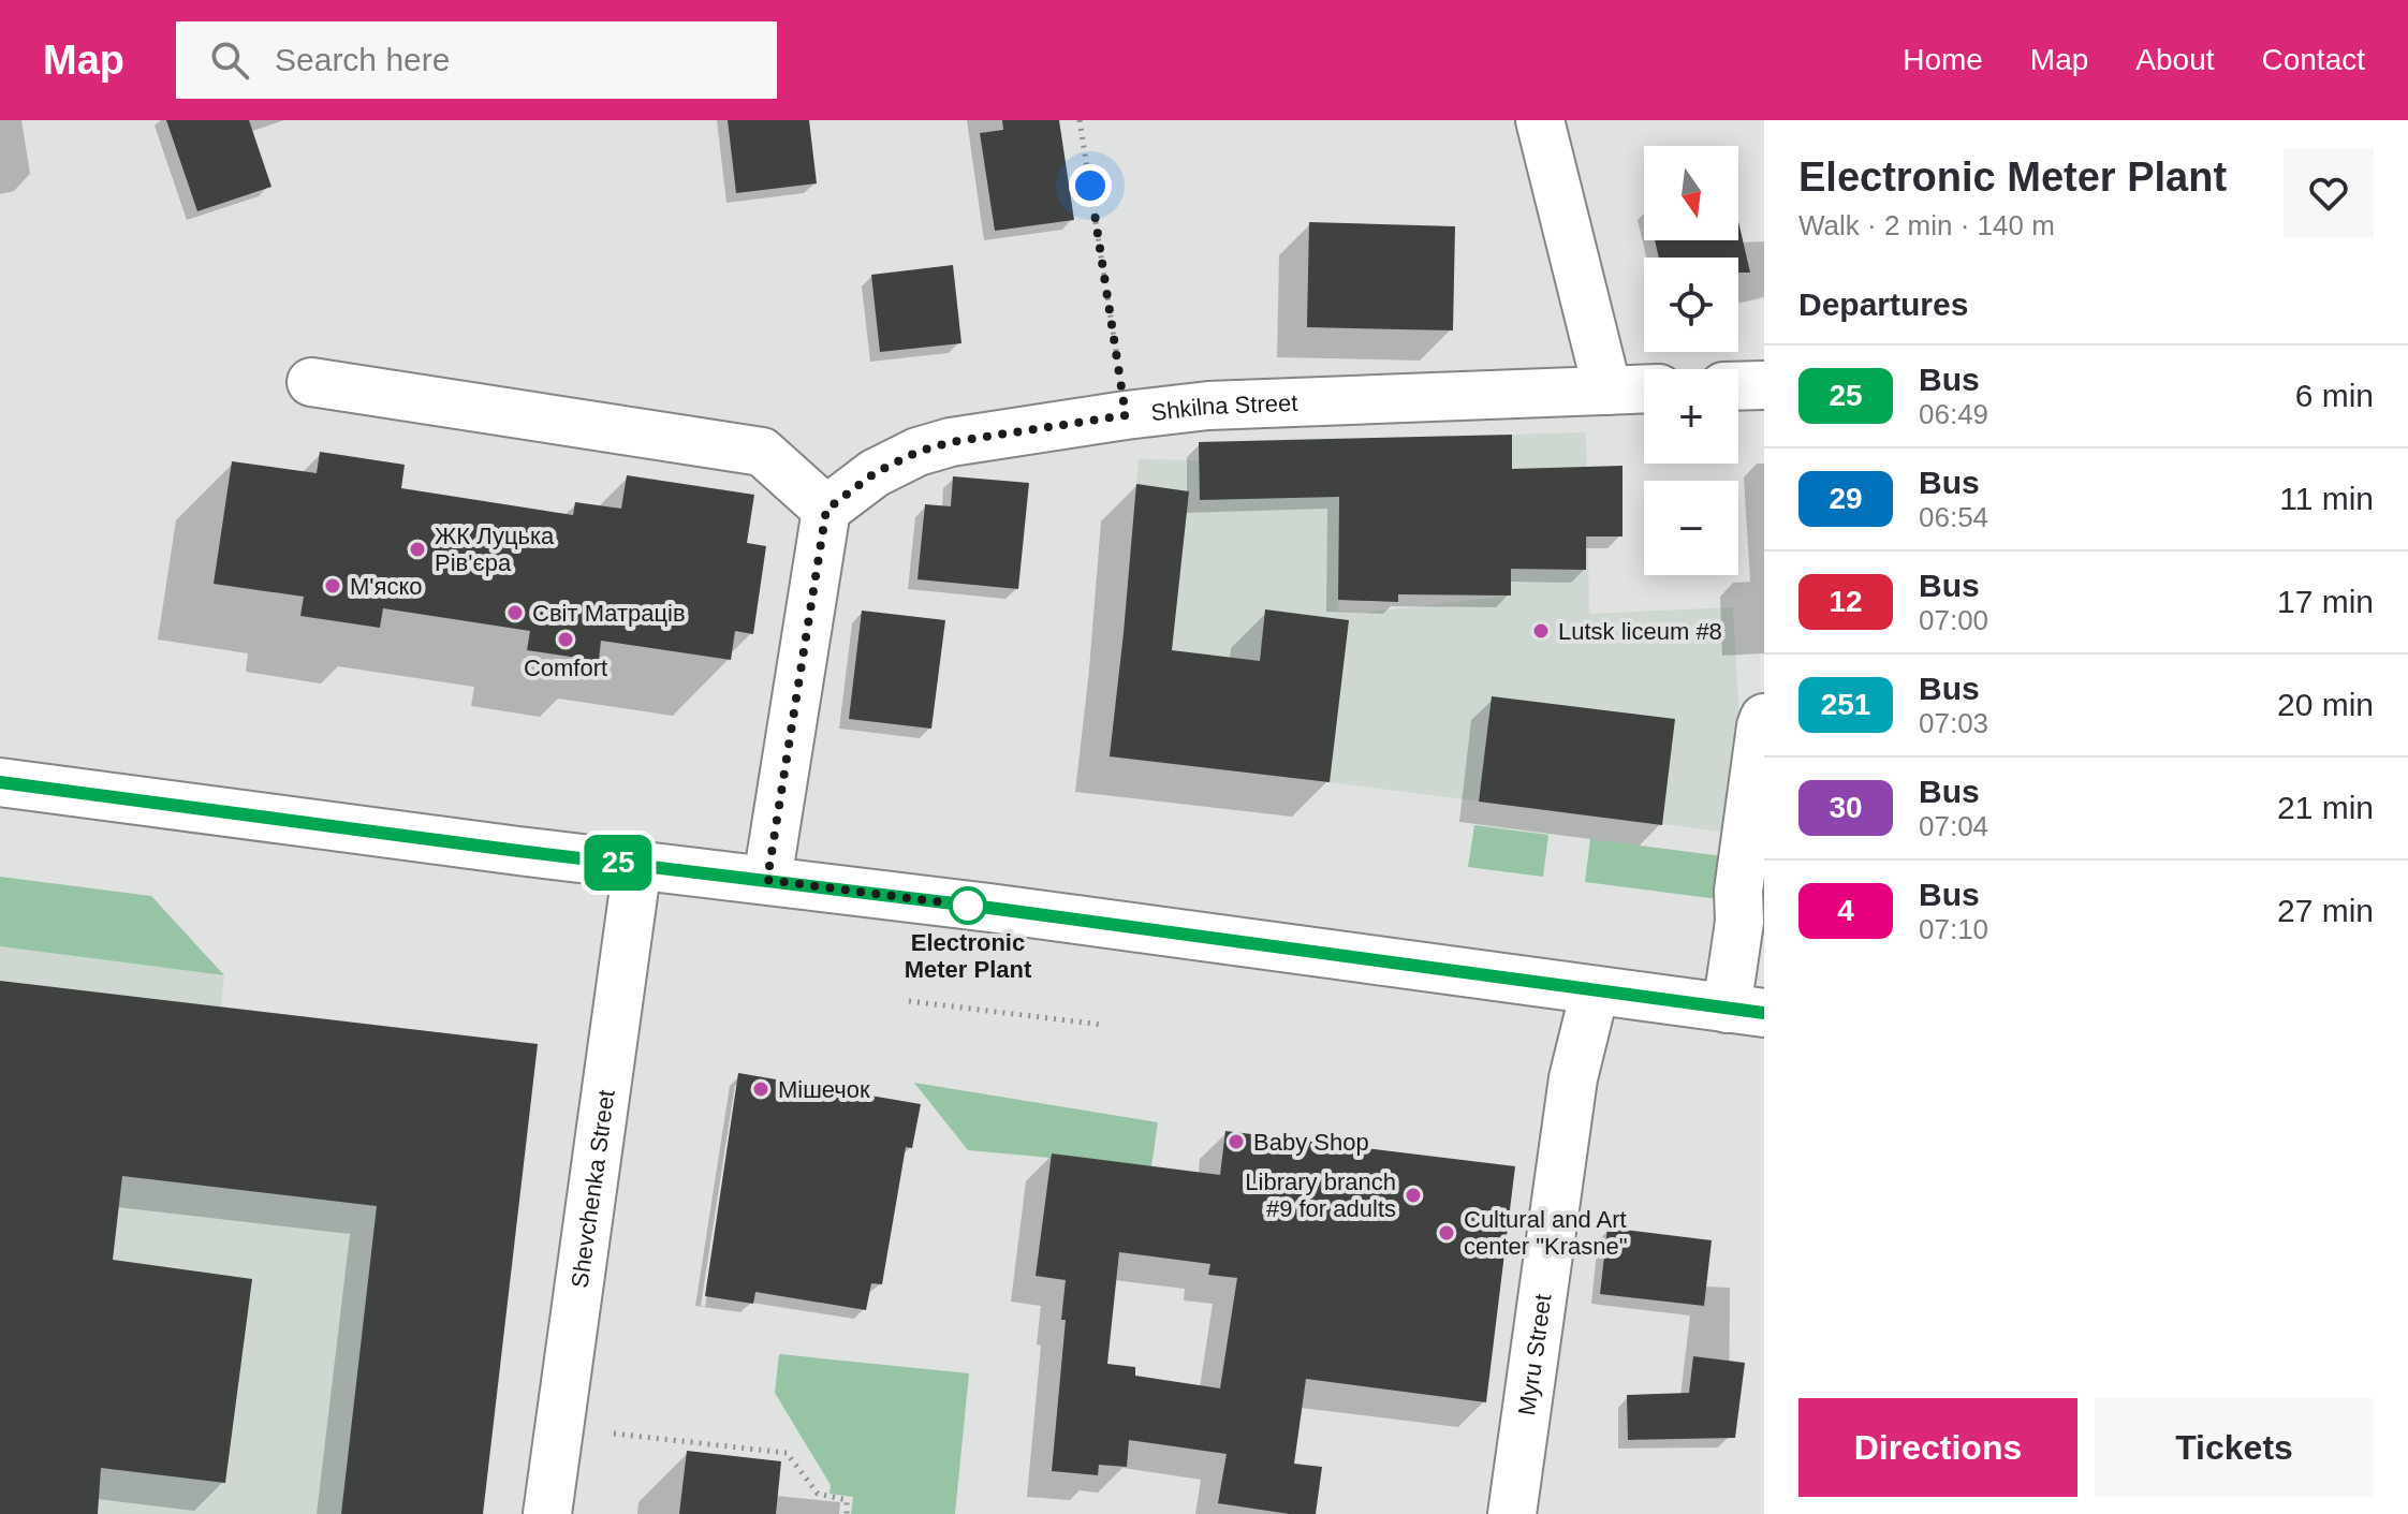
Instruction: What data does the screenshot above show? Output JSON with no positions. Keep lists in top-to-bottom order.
{
  "streets": {
    "street": ["Shkilna Street", "Shevchenka Street", "Myru Street"]
  },
  "places": [
    "ЖК Луцька Рів'єра",
    "М'яско",
    "Світ Матраців",
    "Lutsk liceum #8",
    "Comfort",
    "Electronic Meter Plant",
    "Мішечок",
    "Baby Shop",
    "Library branch #9 for adults",
    "Cultural and Art center \"Krasne\""
  ],
  "lines": ["bus line 25"],
  "north": "bottom",
  "page": {
    "header": "Map",
    "search": "Search here",
    "nav": [
      "Home",
      "Map",
      "About",
      "Contact"
    ],
    "on_map": "25",
    "heading": [
      ["Electronic Meter Plant", "Walk · 2 min · 140 m"],
      "Departures"
    ],
    "map_buttons": ["+", "−"],
    "list": [
      {
        "mark": "25",
        "name": "Bus",
        "note": "06:49",
        "value": "6 min"
      },
      {
        "mark": "29",
        "name": "Bus",
        "note": "06:54",
        "value": "11 min"
      },
      {
        "mark": "12",
        "name": "Bus",
        "note": "07:00",
        "value": "17 min"
      },
      {
        "mark": "251",
        "name": "Bus",
        "note": "07:03",
        "value": "20 min"
      },
      {
        "mark": "30",
        "name": "Bus",
        "note": "07:04",
        "value": "21 min"
      },
      {
        "mark": "4",
        "name": "Bus",
        "note": "07:10",
        "value": "27 min"
      }
    ],
    "buttons": ["Directions", "Tickets"]
  }
}
